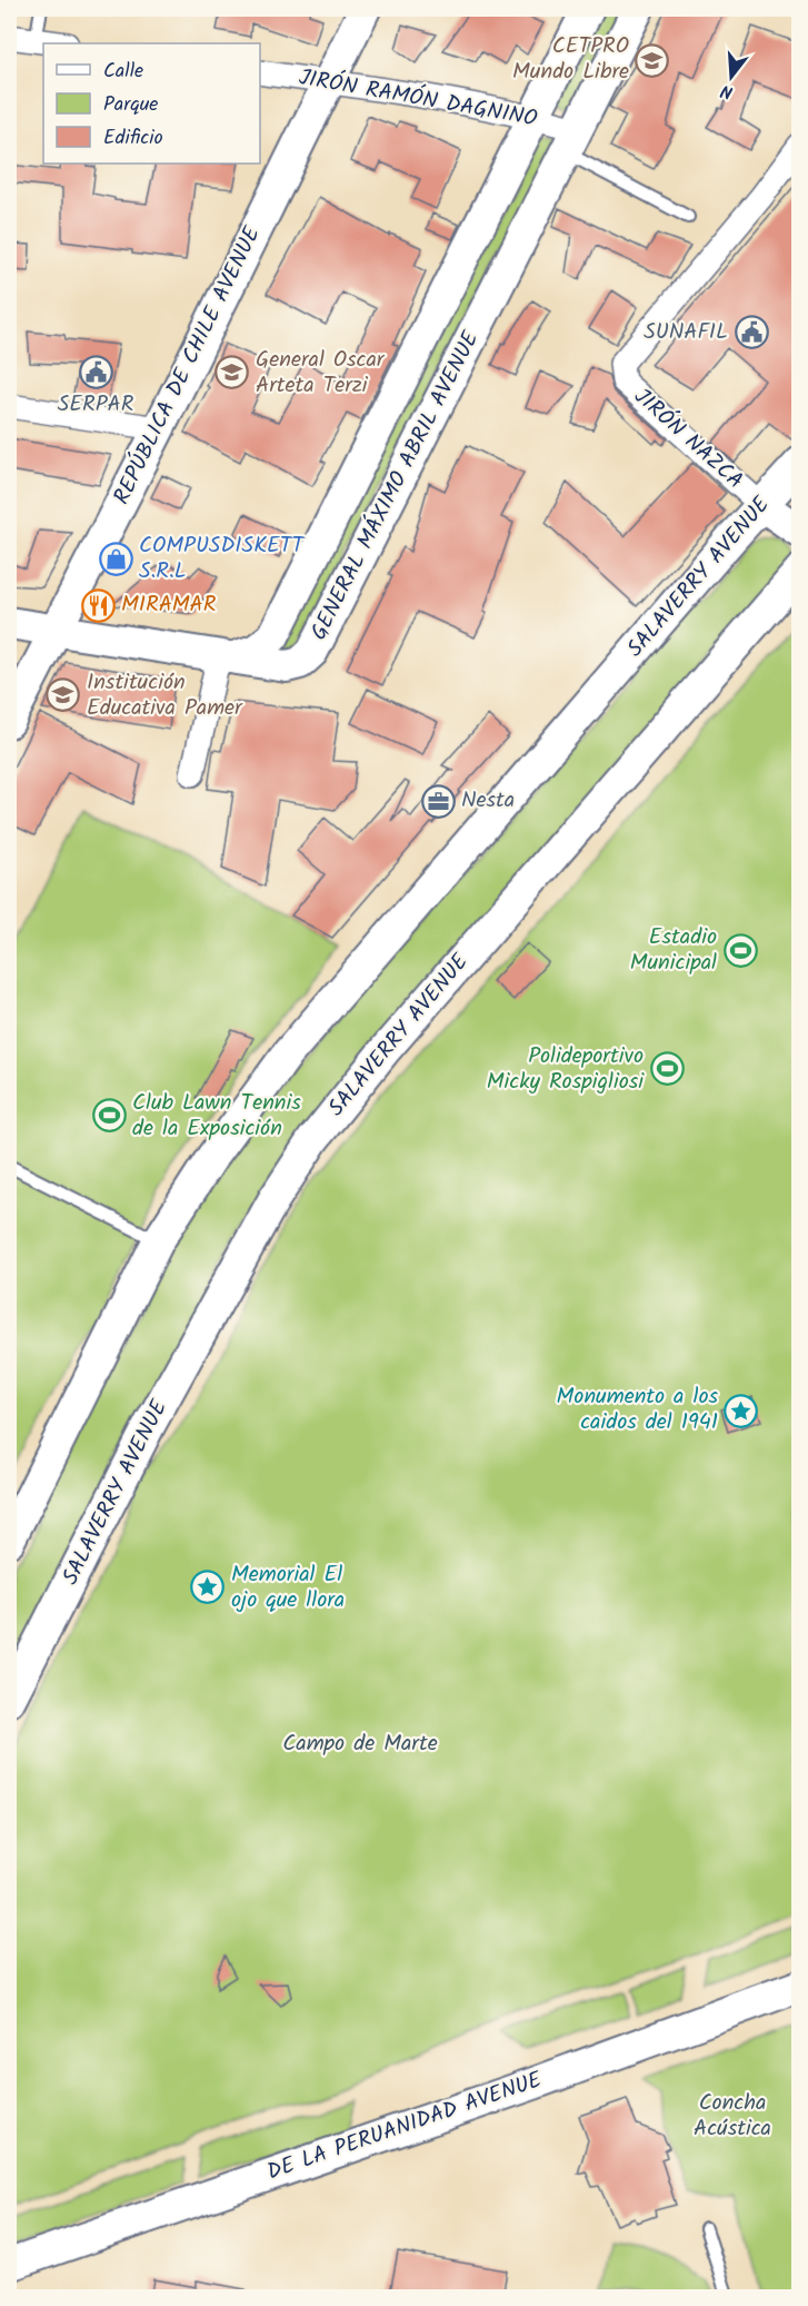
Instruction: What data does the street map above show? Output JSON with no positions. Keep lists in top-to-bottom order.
{
  "streets": {
    "street": [
      "JIRÓN RAMÓN DAGNINO",
      "REPÚBLICA DE CHILE AVENUE",
      "JIRÓN NAZCA",
      "GENERAL MÁXIMO ABRIL AVENUE",
      "SALAVERRY AVENUE",
      "DE LA PERUANIDAD AVENUE"
    ]
  },
  "crossings": [
    ["JIRÓN RAMÓN DAGNINO", "REPÚBLICA DE CHILE AVENUE"],
    ["JIRÓN RAMÓN DAGNINO", "GENERAL MÁXIMO ABRIL AVENUE"],
    ["REPÚBLICA DE CHILE AVENUE", "GENERAL MÁXIMO ABRIL AVENUE"],
    ["JIRÓN NAZCA", "SALAVERRY AVENUE"]
  ],
  "parks": ["Campo de Marte", "Concha Acústica"],
  "places": {
    "school or university": ["CETPRO Mundo Libre", "General Oscar Arteta Terzi", "Institución Educativa Pamer"],
    "public building": ["SUNAFIL", "SERPAR"],
    "shop": ["COMPUSDISKETT S.R.L"],
    "restaurant": ["MIRAMAR"],
    "office": ["Nesta"],
    "sports": ["Estadio Municipal", "Polideportivo Micky Rospigliosi", "Club Lawn Tennis de la Exposición"],
    "place": ["Monumento a los caidos del 1941", "Memorial El ojo que llora"]
  },
  "legend": ["Calle", "Parque", "Edificio"],
  "north": "bottom"
}
